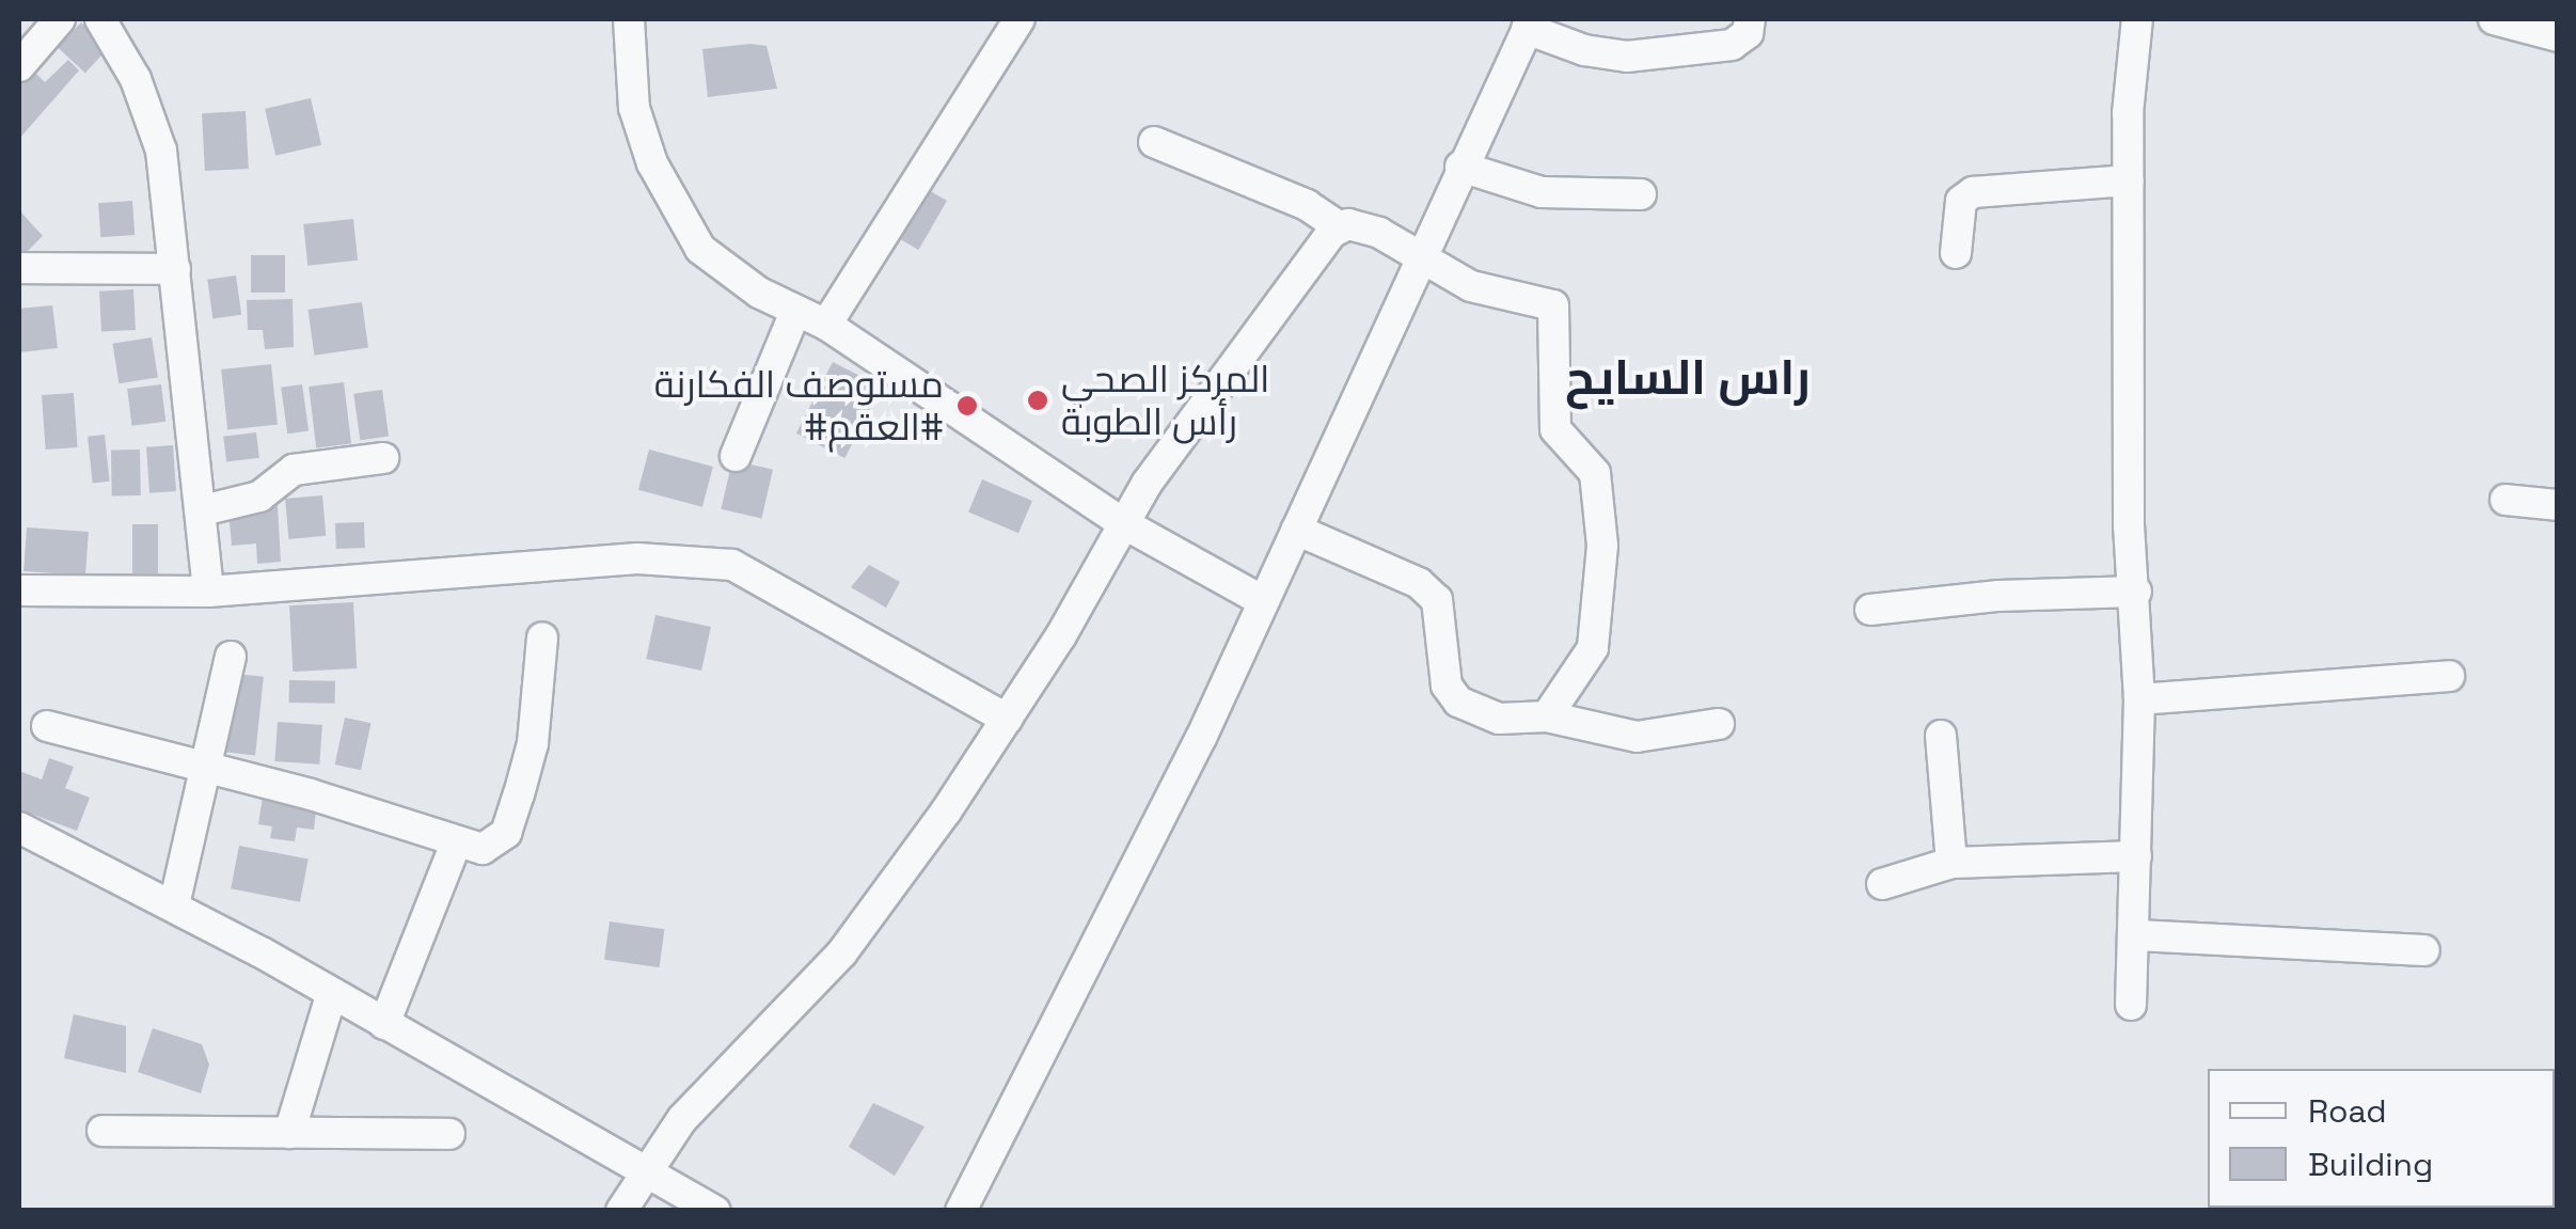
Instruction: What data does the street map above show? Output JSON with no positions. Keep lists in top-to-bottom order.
{
  "districts": ["راس السايح"],
  "places": ["المركز الصحي رأس الطوبة", "مستوصف الفكارنة #العقم#"],
  "legend": ["Road", "Building"]
}
